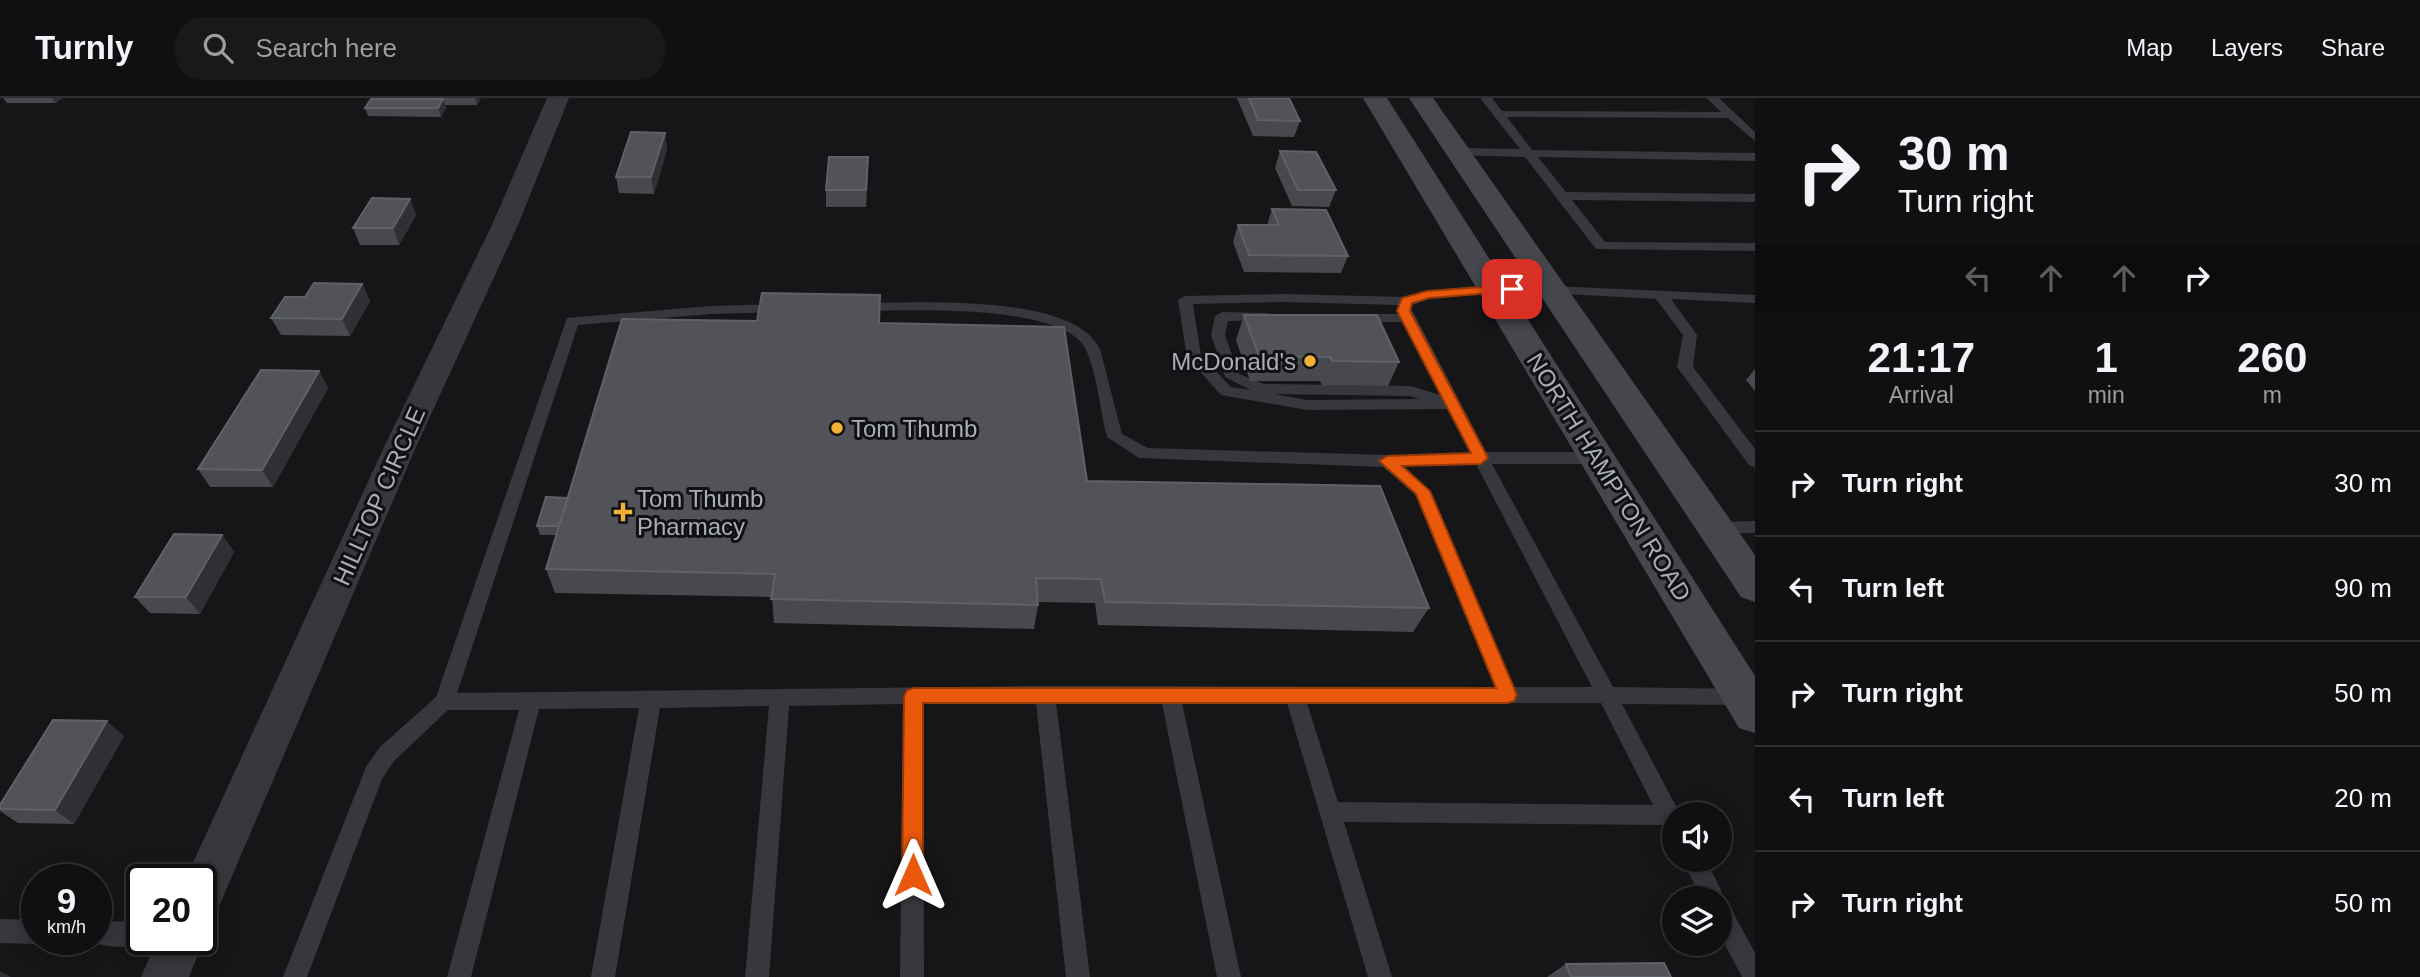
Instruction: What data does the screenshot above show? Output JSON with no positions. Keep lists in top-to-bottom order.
{
  "streets": {
    "main road": ["NORTH HAMPTON ROAD"],
    "street": ["HILLTOP CIRCLE"]
  },
  "places": {
    "other": ["McDonald's", "Tom Thumb"],
    "health": ["Tom Thumb Pharmacy"]
  },
  "page": {
    "header": "Turnly",
    "search": "Search here",
    "nav": ["Map", "Layers", "Share"],
    "turn": ["30 m", "Turn right"],
    "eta": [
      "21:17",
      "Arrival",
      "1",
      "min",
      "260",
      "m"
    ],
    "list": [
      {
        "name": "Turn right",
        "value": "30 m"
      },
      {
        "name": "Turn left",
        "value": "90 m"
      },
      {
        "name": "Turn right",
        "value": "50 m"
      },
      {
        "name": "Turn left",
        "value": "20 m"
      },
      {
        "name": "Turn right",
        "value": "50 m"
      }
    ],
    "speed": "9 km/h",
    "limit": "20"
  }
}
